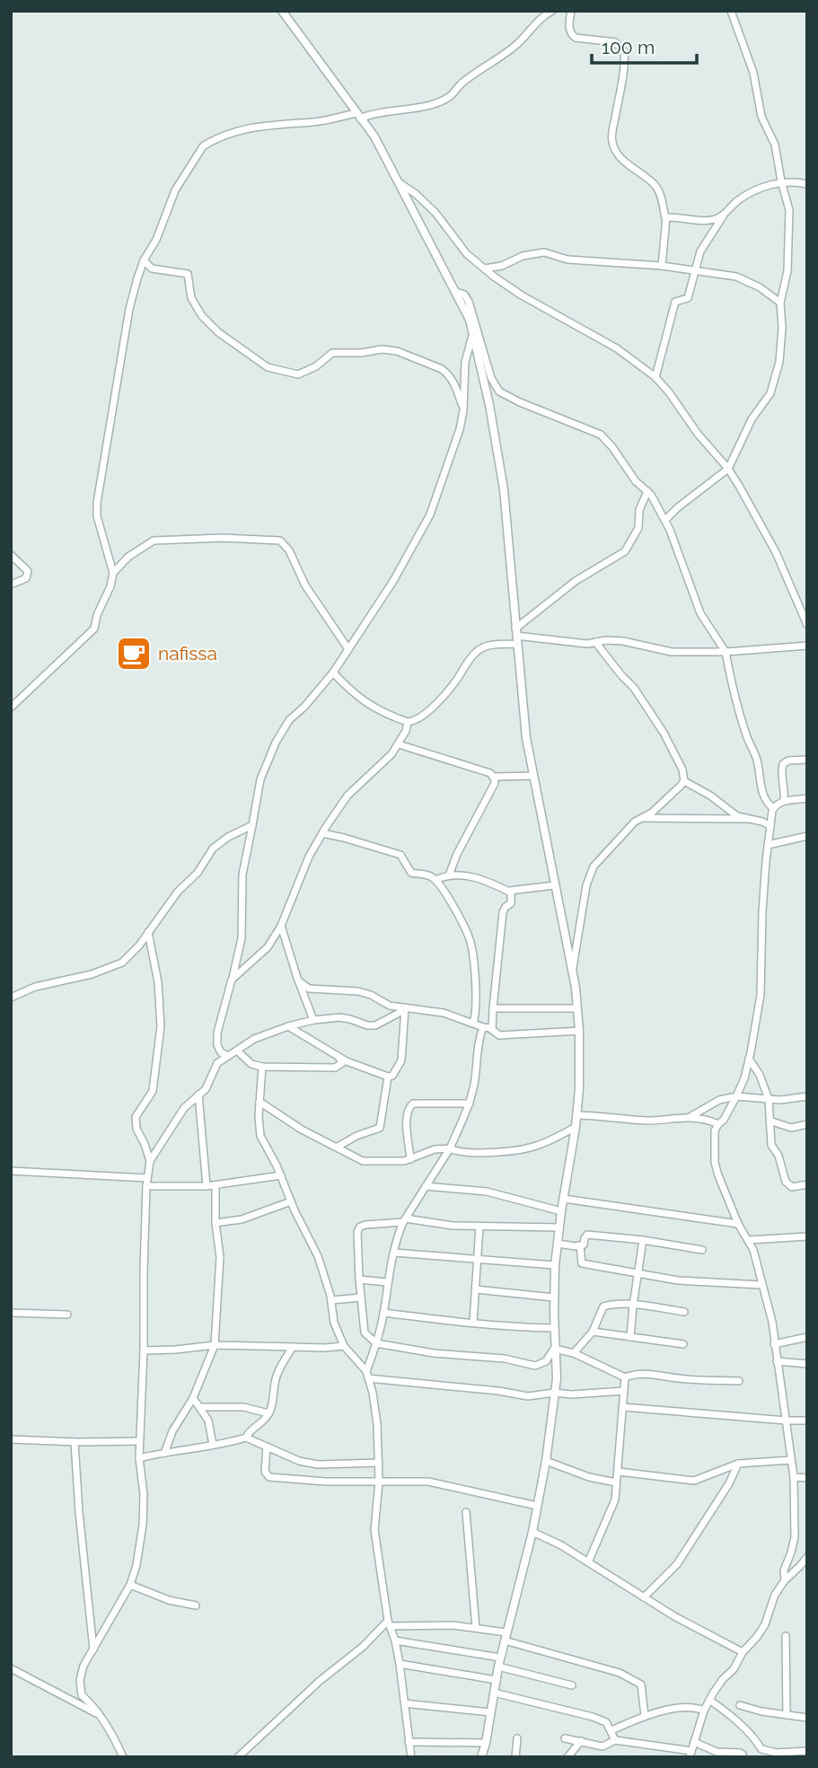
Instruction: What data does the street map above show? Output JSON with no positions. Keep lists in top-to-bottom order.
{
  "places": {
    "cafe": ["nafissa"]
  },
  "scale_bar": "100 m"
}
